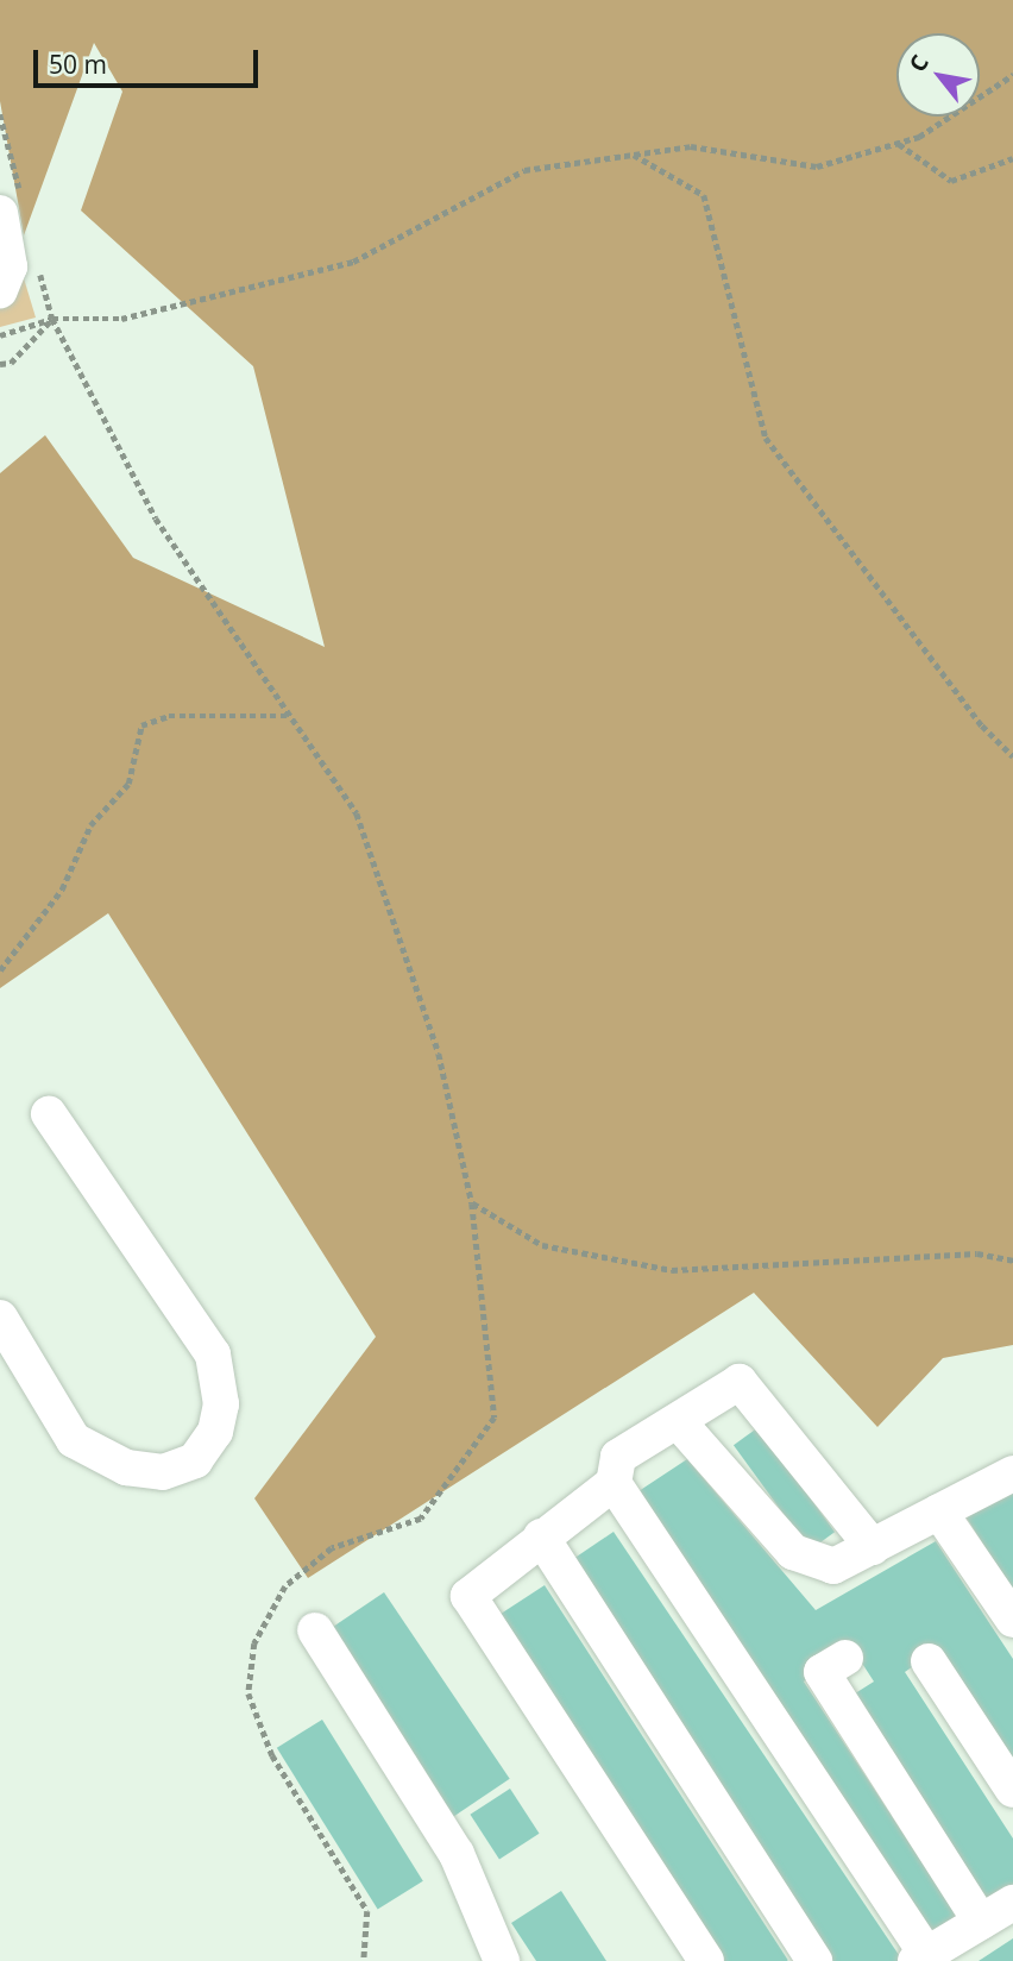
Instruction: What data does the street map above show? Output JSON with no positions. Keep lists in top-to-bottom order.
{
  "scale_bar": "50 m",
  "north": "top left"
}
